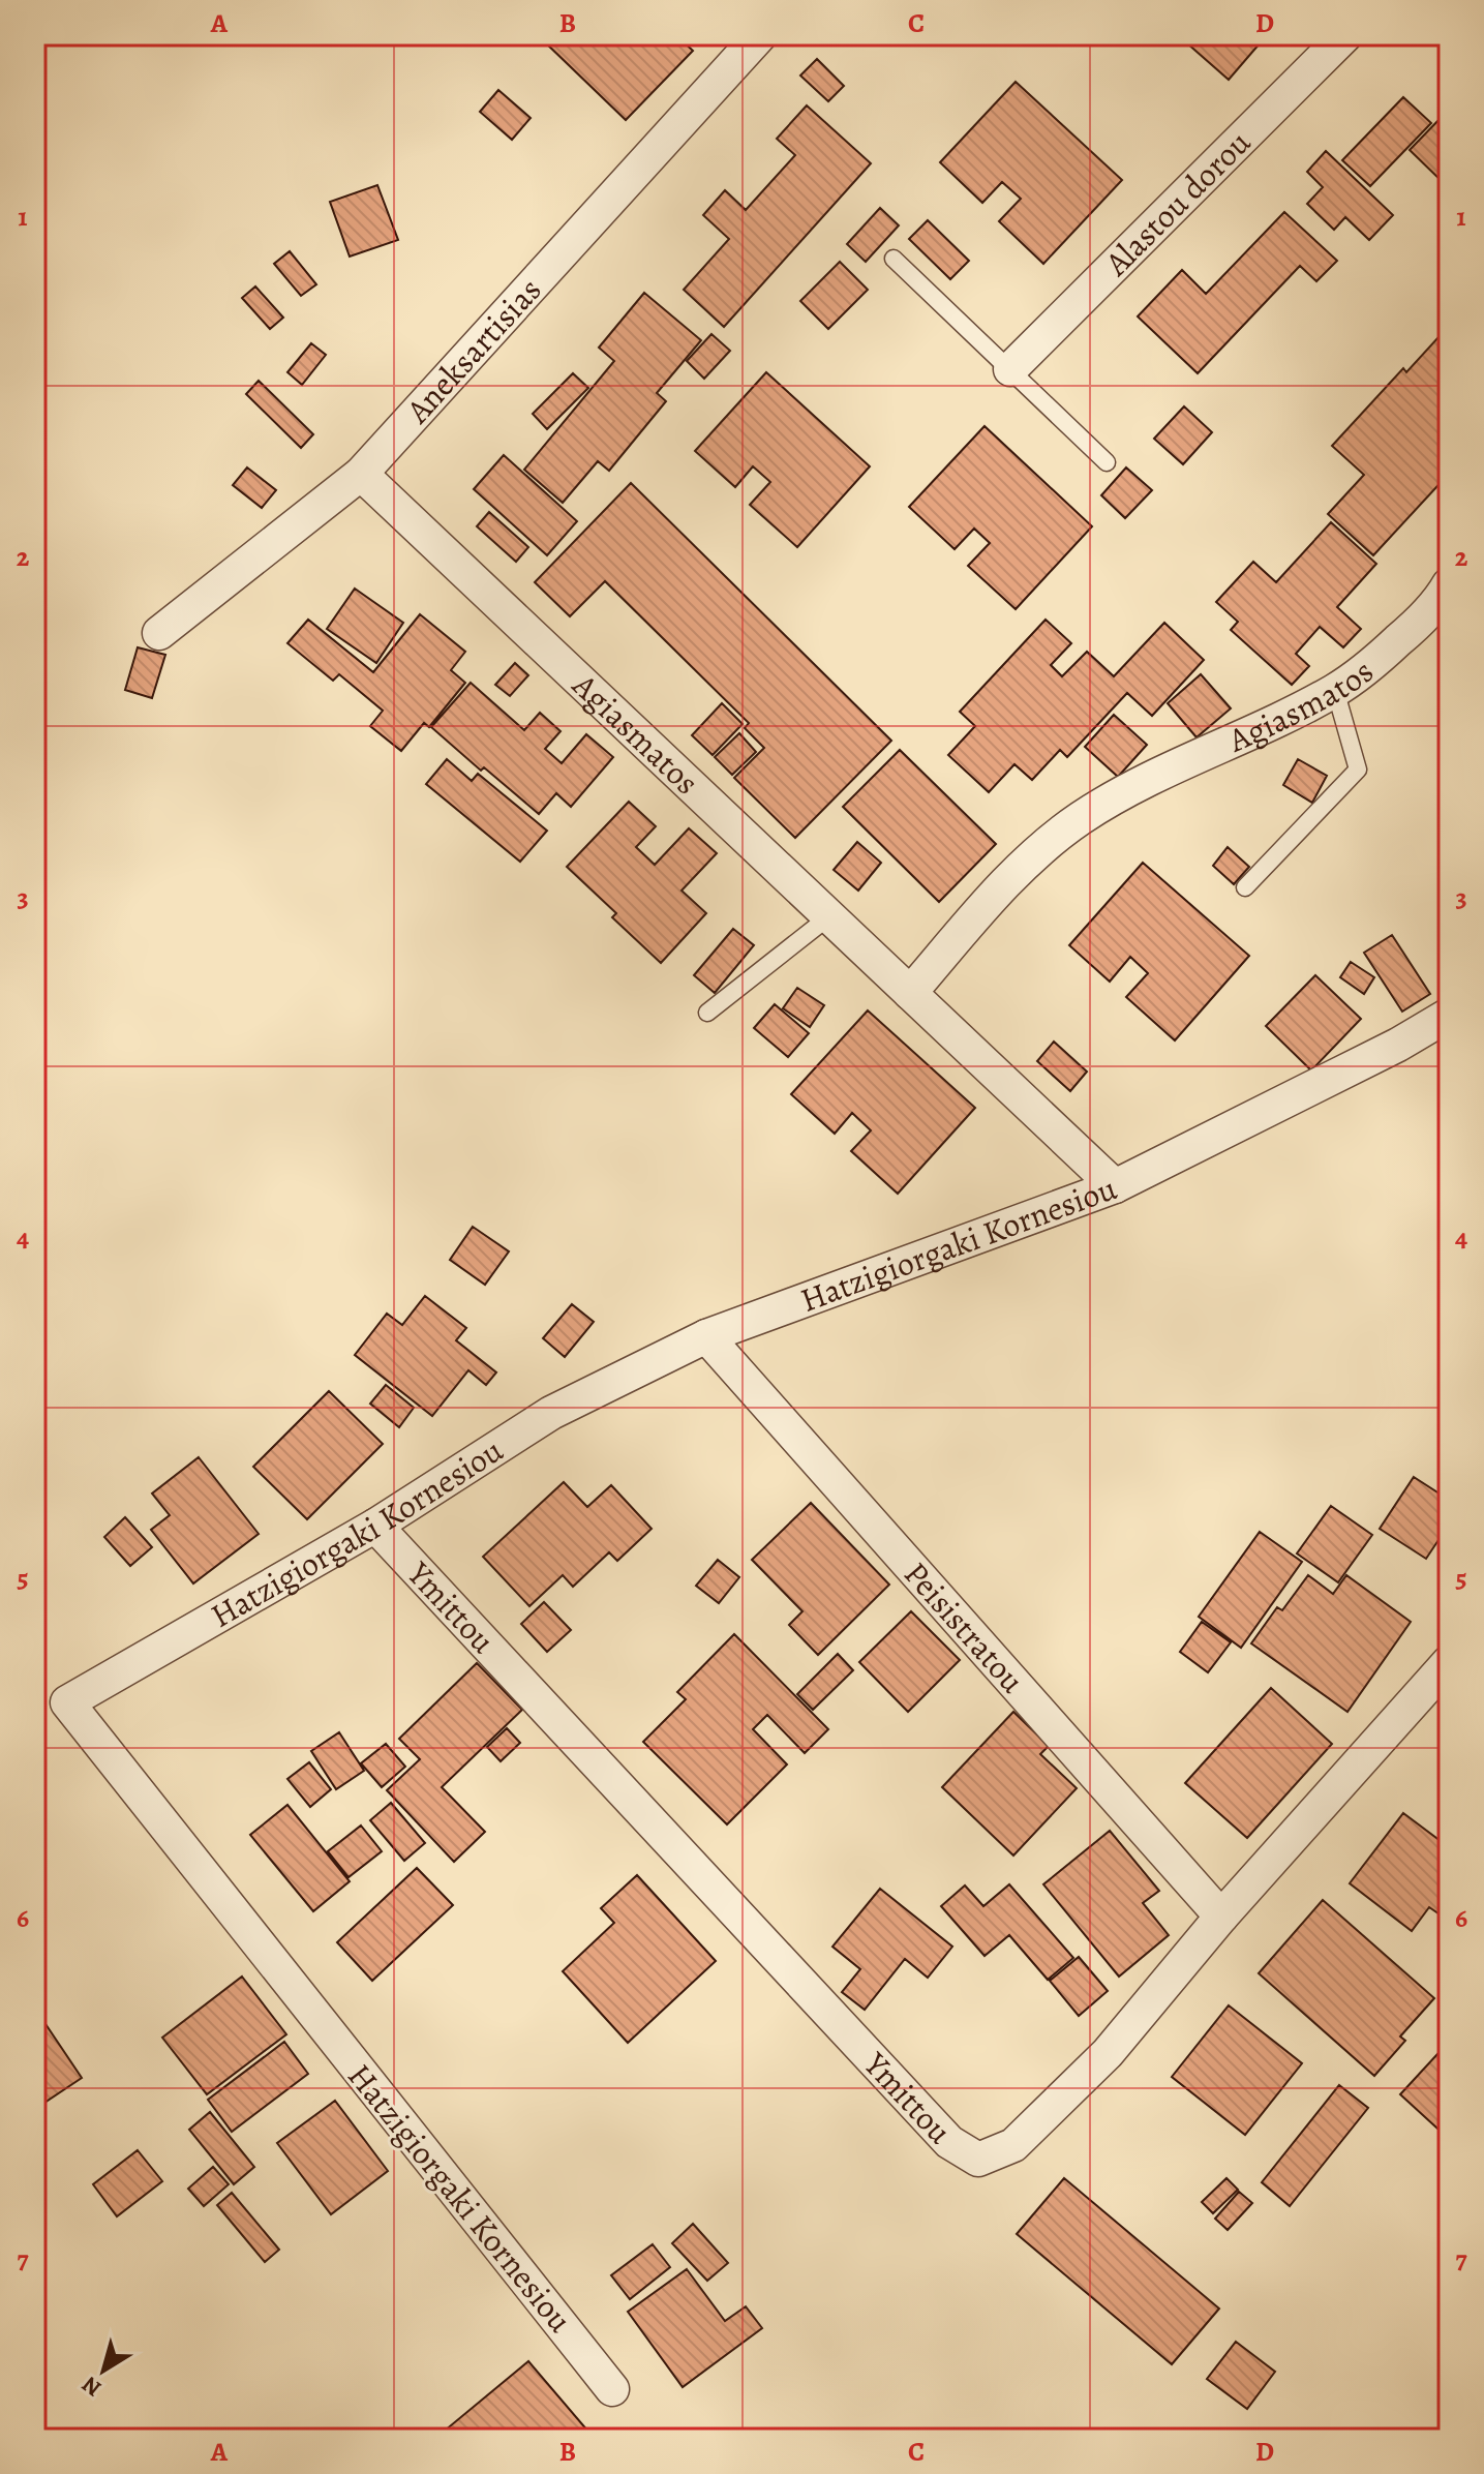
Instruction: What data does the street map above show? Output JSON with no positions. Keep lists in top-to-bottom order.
{
  "streets": {
    "street": [
      "Alastou dorou",
      "Aneksartisias",
      "Agiasmatos",
      "Hatzigiorgaki Kornesiou",
      "Ymittou",
      "Peisistratou"
    ]
  },
  "crossings": [
    ["Aneksartisias", "Agiasmatos"],
    ["Agiasmatos", "Hatzigiorgaki Kornesiou"],
    ["Hatzigiorgaki Kornesiou", "Ymittou"],
    ["Hatzigiorgaki Kornesiou", "Peisistratou"],
    ["Ymittou", "Peisistratou"]
  ],
  "north": "bottom left",
  "grid": {
    "columns": [
      "A",
      "B",
      "C",
      "D"
    ],
    "rows": [
      "1",
      "2",
      "3",
      "4",
      "5",
      "6",
      "7"
    ]
  }
}
